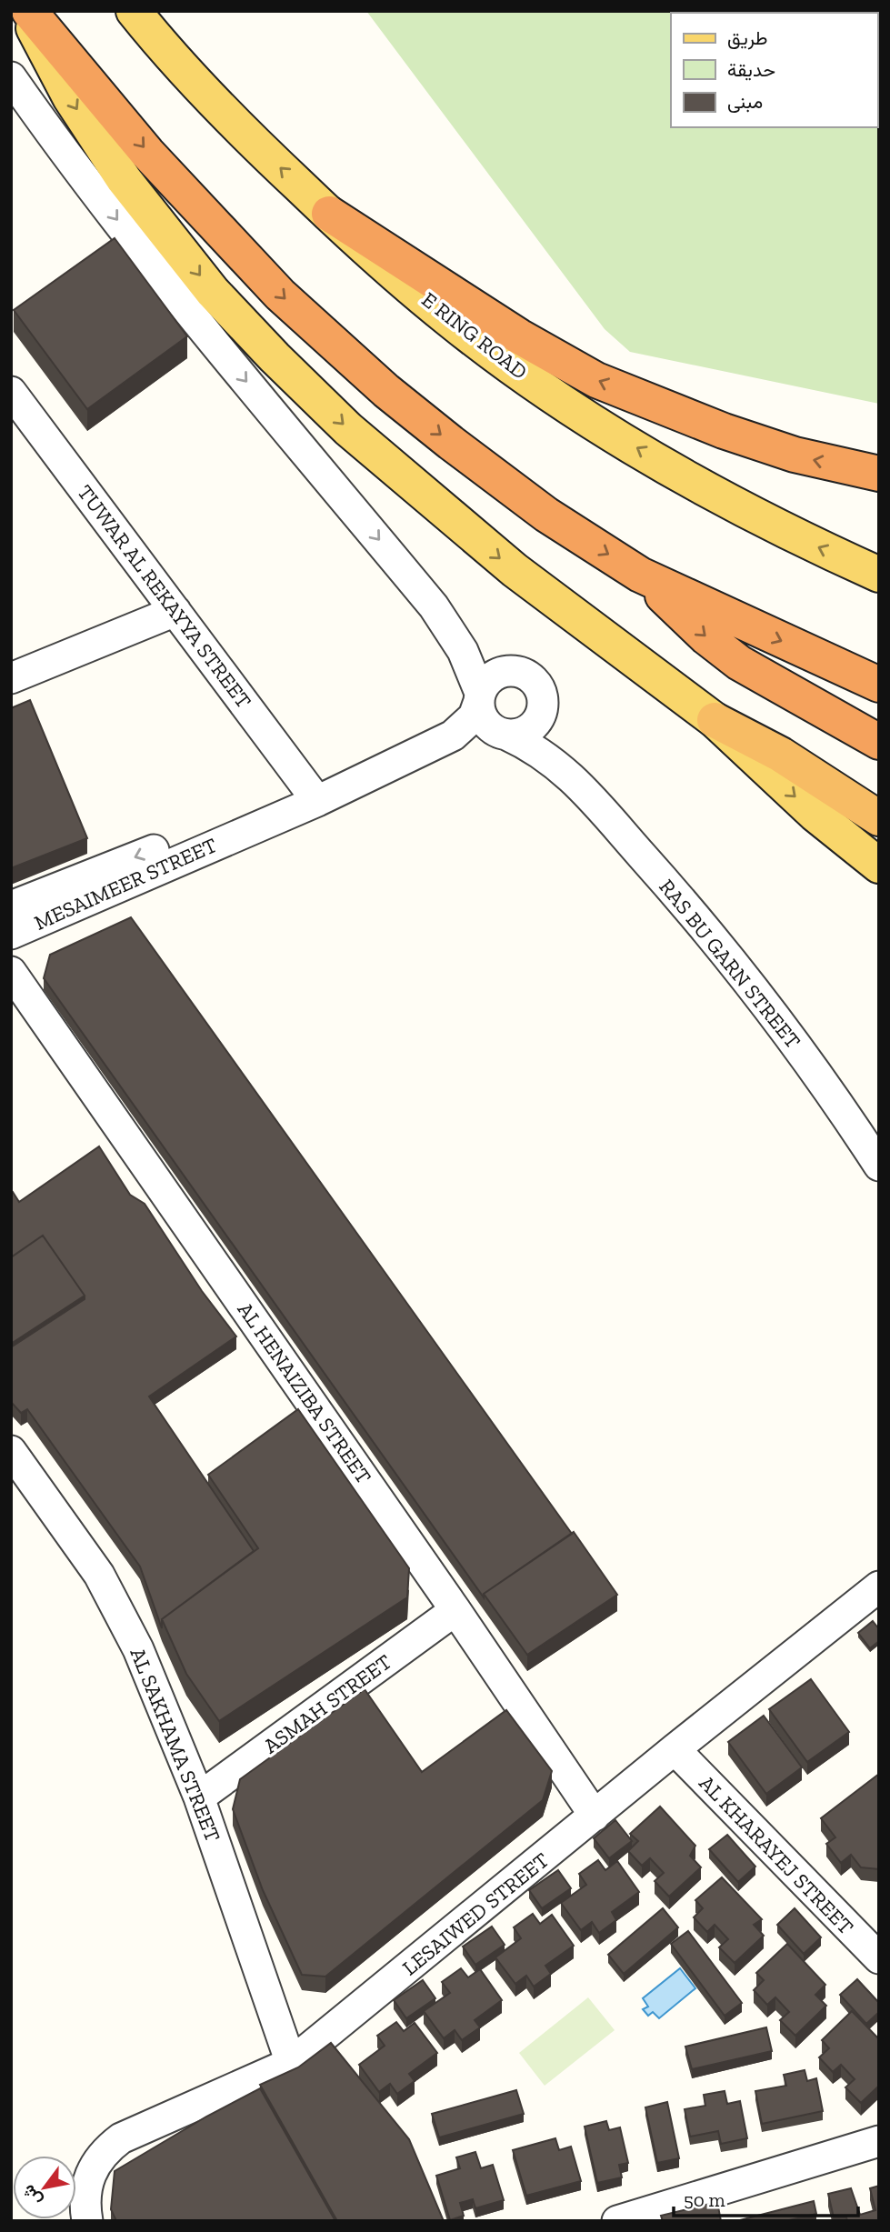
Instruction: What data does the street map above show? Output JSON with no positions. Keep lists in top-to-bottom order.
{
  "streets": {
    "main road": ["E RING ROAD"],
    "street": [
      "TUWAR AL REKAYYA STREET",
      "MESAIMEER STREET",
      "RAS BU GARN STREET",
      "AL HENAIZIBA STREET",
      "ASMAH STREET",
      "AL SAKHAMA STREET",
      "AL KHARAYEJ STREET",
      "LESAIWED STREET"
    ]
  },
  "crossings": [
    ["TUWAR AL REKAYYA STREET", "MESAIMEER STREET"],
    ["MESAIMEER STREET", "RAS BU GARN STREET"],
    ["AL HENAIZIBA STREET", "ASMAH STREET"],
    ["AL HENAIZIBA STREET", "LESAIWED STREET"],
    ["ASMAH STREET", "AL SAKHAMA STREET"],
    ["AL SAKHAMA STREET", "LESAIWED STREET"],
    ["AL KHARAYEJ STREET", "LESAIWED STREET"]
  ],
  "legend": ["طريق", "حديقة", "مبنى"],
  "scale_bar": "50 m",
  "north": "bottom left"
}
